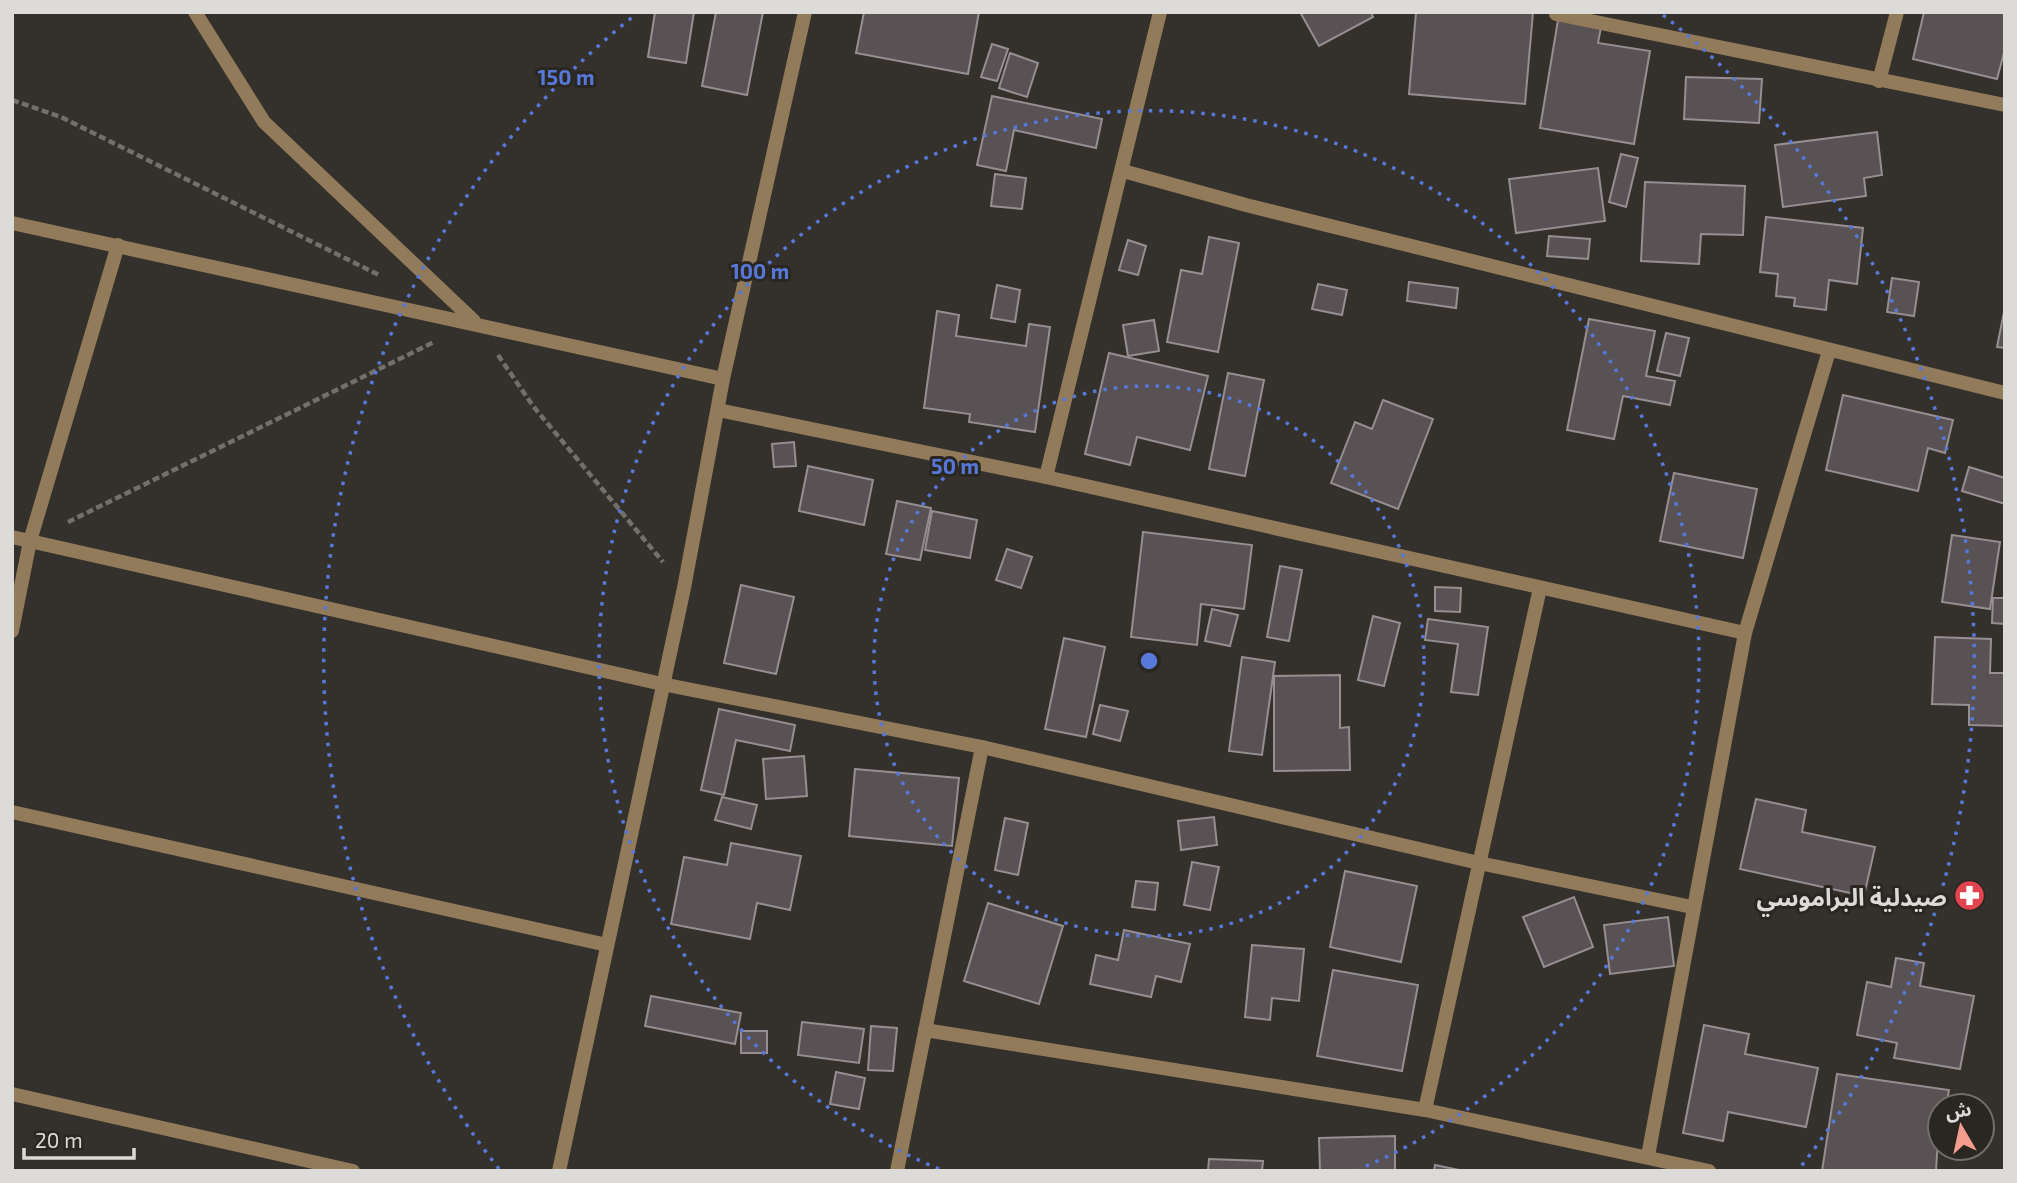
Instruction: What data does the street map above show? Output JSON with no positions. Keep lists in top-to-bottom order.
{
  "places": {
    "pharmacy": ["صيدلية البراموسي"]
  },
  "scale_bar": "20 m",
  "north": "top",
  "rings": ["150 m", "100 m", "50 m"]
}
